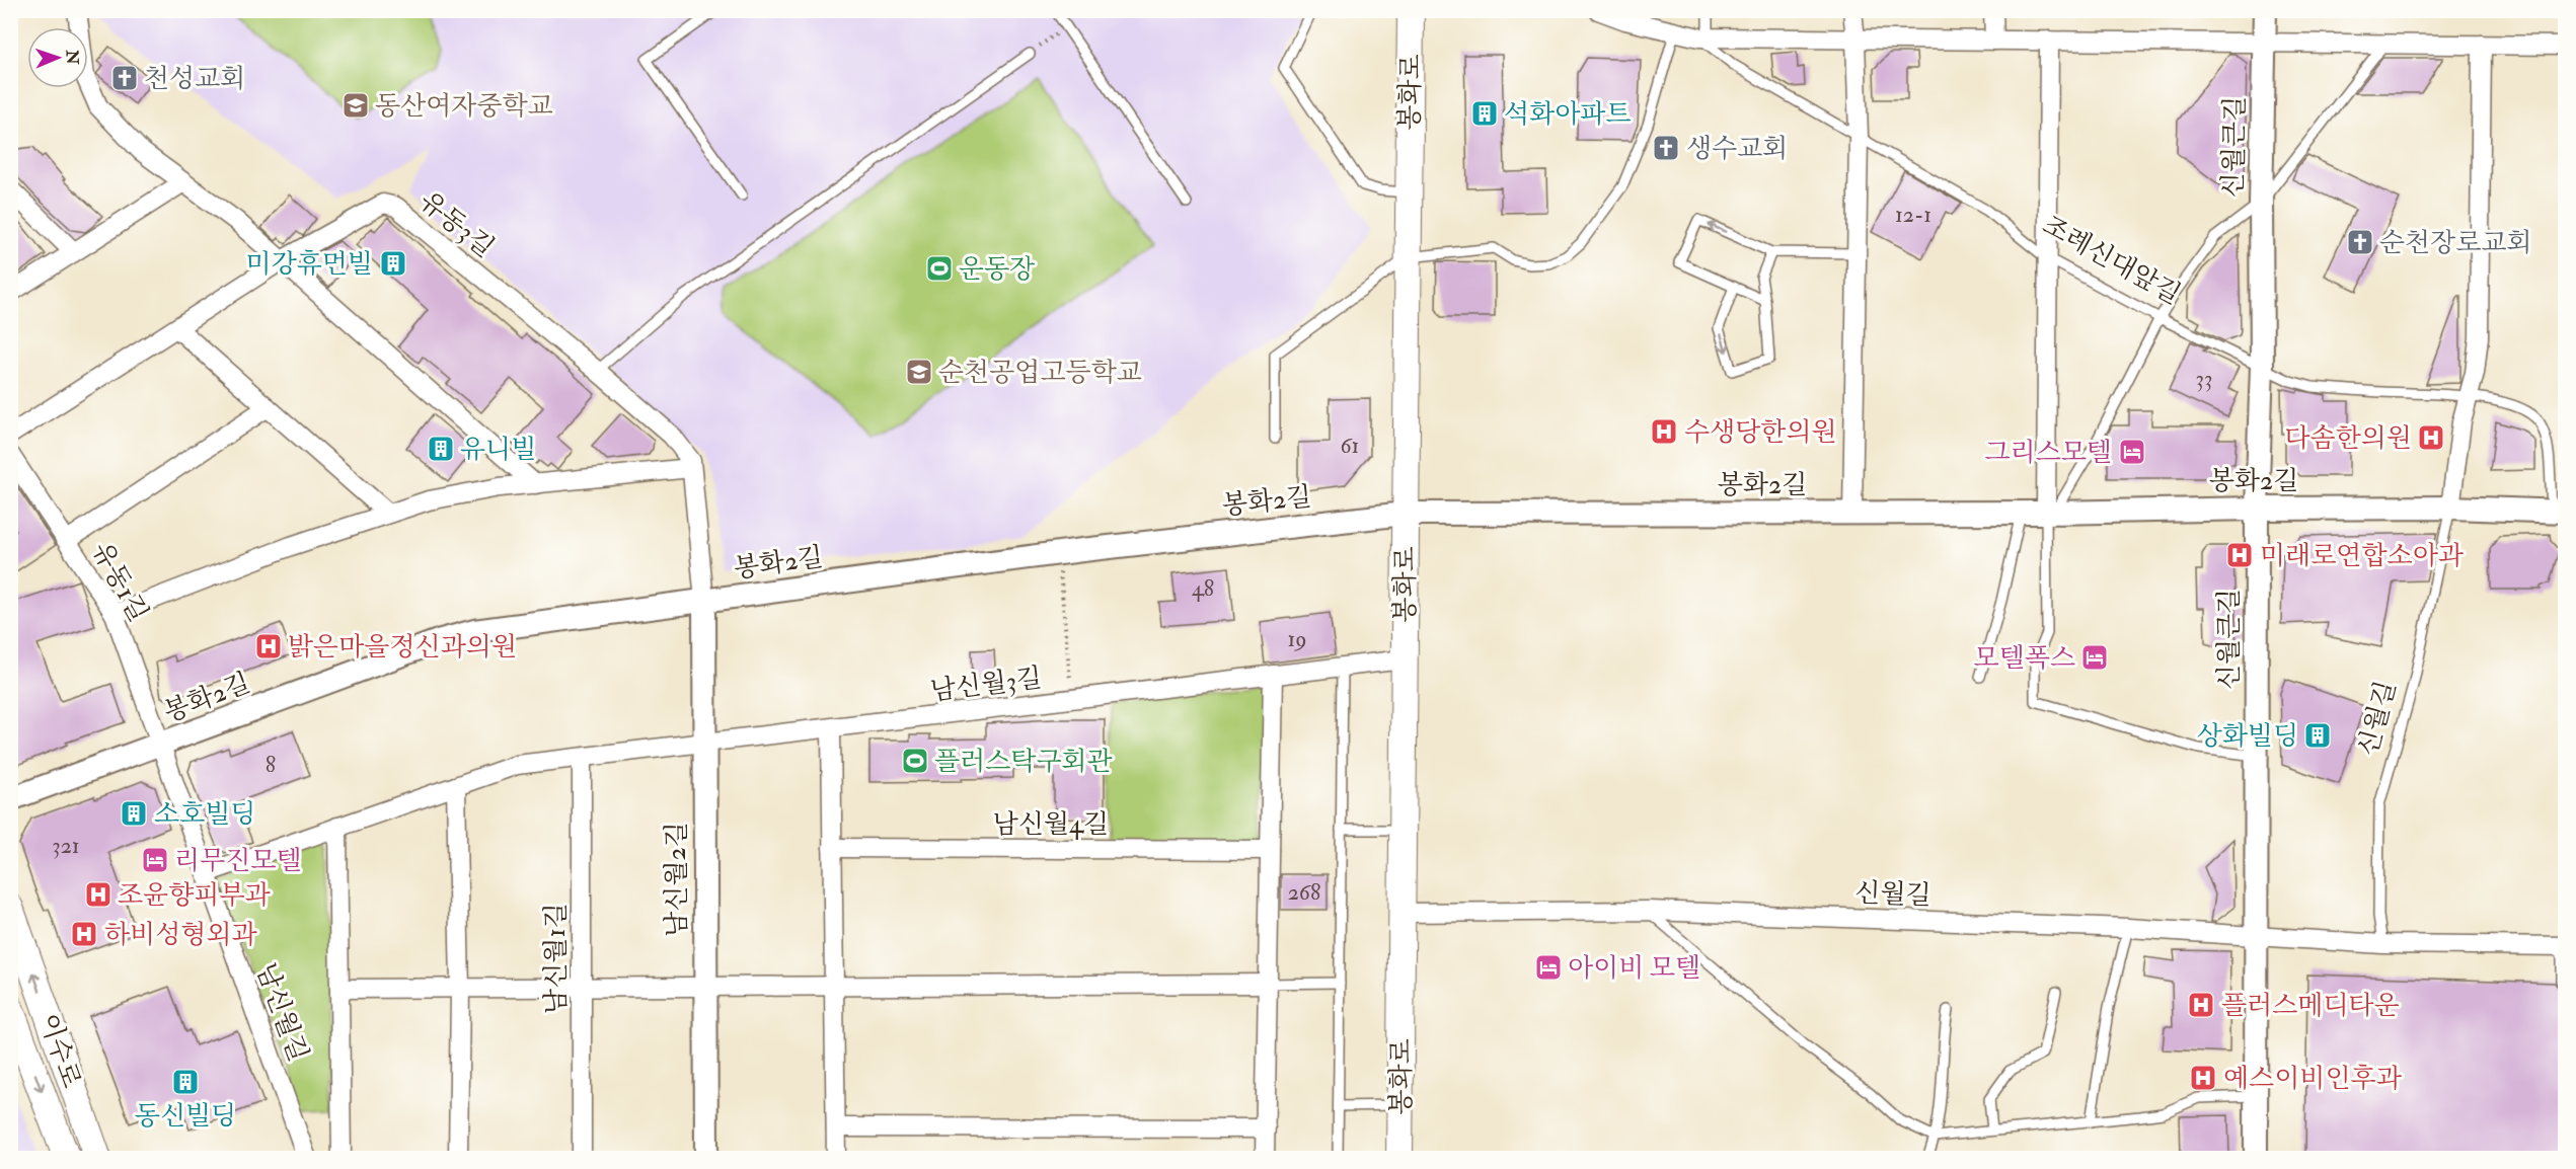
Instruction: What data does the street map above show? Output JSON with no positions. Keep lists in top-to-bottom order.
{
  "streets": {
    "main road": ["봉화로", "이수로"],
    "street": [
      "신월큰길",
      "유동3길",
      "봉화2길",
      "유동1길",
      "남신월3길",
      "신월길",
      "남신월4길",
      "남신월2길",
      "남신월1길",
      "남신월길"
    ],
    "lane": ["조례신대앞길"]
  },
  "crossings": [
    ["봉화로", "봉화2길"],
    ["봉화로", "남신월3길"],
    ["봉화로", "신월길"],
    ["신월큰길", "조례신대앞길"],
    ["신월큰길", "봉화2길"],
    ["신월큰길", "신월길"],
    ["유동3길", "봉화2길"],
    ["유동3길", "남신월2길"],
    ["조례신대앞길", "봉화2길"],
    ["봉화2길", "유동1길"],
    ["봉화2길", "신월길"],
    ["봉화2길", "남신월2길"],
    ["봉화2길", "남신월길"],
    ["유동1길", "남신월길"],
    ["남신월3길", "남신월2길"]
  ],
  "places": {
    "church": ["천성교회", "생수교회", "순천장로교회"],
    "school or university": ["동산여자중학교", "순천공업고등학교"],
    "building": [
      "석화아파트",
      "미강휴먼빌",
      "유니빌",
      "상화빌딩",
      "소호빌딩",
      "동신빌딩"
    ],
    "sports": ["운동장", "플러스탁구회관"],
    "hospital": [
      "수생당한의원",
      "다솜한의원",
      "미래로연합소아과",
      "밝은마을정신과의원",
      "조윤향피부과",
      "하비성형외과",
      "플러스메디타운",
      "예스이비인후과"
    ],
    "hotel": [
      "그리스모텔",
      "모텔폭스",
      "리무진모텔",
      "아이비 모텔"
    ]
  },
  "house_numbers": [
    "12-1",
    "33",
    "61",
    "48",
    "19",
    "8",
    "321",
    "268"
  ],
  "north": "right"
}
